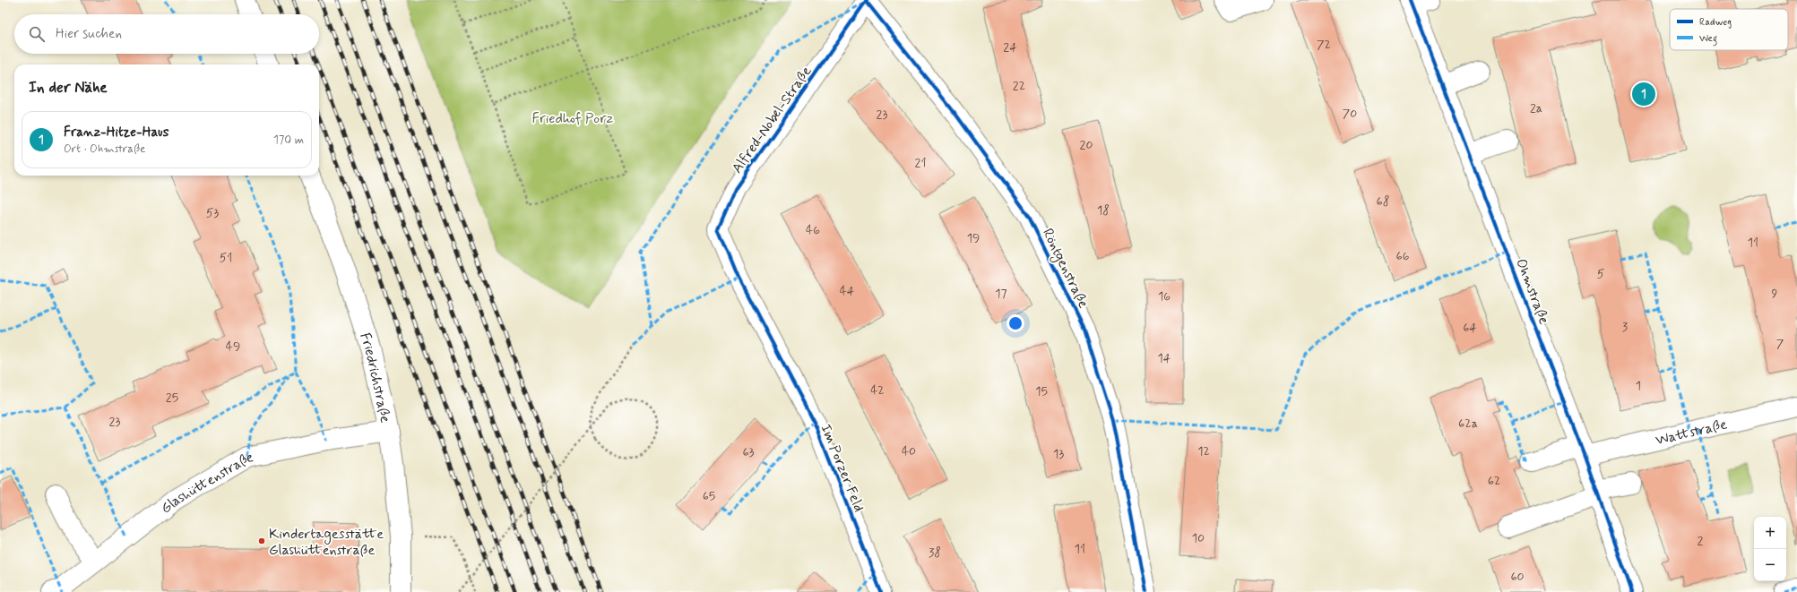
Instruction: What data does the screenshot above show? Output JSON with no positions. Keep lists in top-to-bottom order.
{
  "streets": {
    "street": [
      "Alfred-Nobel-Straße",
      "Röntgenstraße",
      "Ohmstraße",
      "Friedrichstraße",
      "Wattstraße",
      "Im Porzer Feld",
      "Glashüttenstraße"
    ]
  },
  "crossings": [
    ["Alfred-Nobel-Straße", "Röntgenstraße"],
    ["Alfred-Nobel-Straße", "Im Porzer Feld"],
    ["Ohmstraße", "Wattstraße"],
    ["Friedrichstraße", "Glashüttenstraße"]
  ],
  "parks": ["Friedhof Porz"],
  "places": ["Kindertagesstätte Glashüttenstraße"],
  "house_numbers": [
    "72",
    "24",
    "22",
    "2a",
    "70",
    "23",
    "20",
    "21",
    "68",
    "18",
    "53",
    "46",
    "19",
    "11",
    "66",
    "51",
    "5",
    "44",
    "17",
    "9",
    "16",
    "3",
    "64",
    "7",
    "49",
    "14",
    "1",
    "42",
    "15",
    "25",
    "23",
    "62a",
    "40",
    "12",
    "63",
    "13",
    "62",
    "65",
    "10",
    "2",
    "11",
    "38",
    "60"
  ],
  "legend": ["Radweg", "Weg"],
  "page": {
    "search": "Hier suchen",
    "heading": "In der Nähe",
    "pins": "1",
    "list": [
      {
        "mark": "1",
        "name": "Franz-Hitze-Haus",
        "note": "Ort · Ohmstraße",
        "value": "170 m"
      }
    ],
    "map_buttons": ["+", "−"]
  }
}
